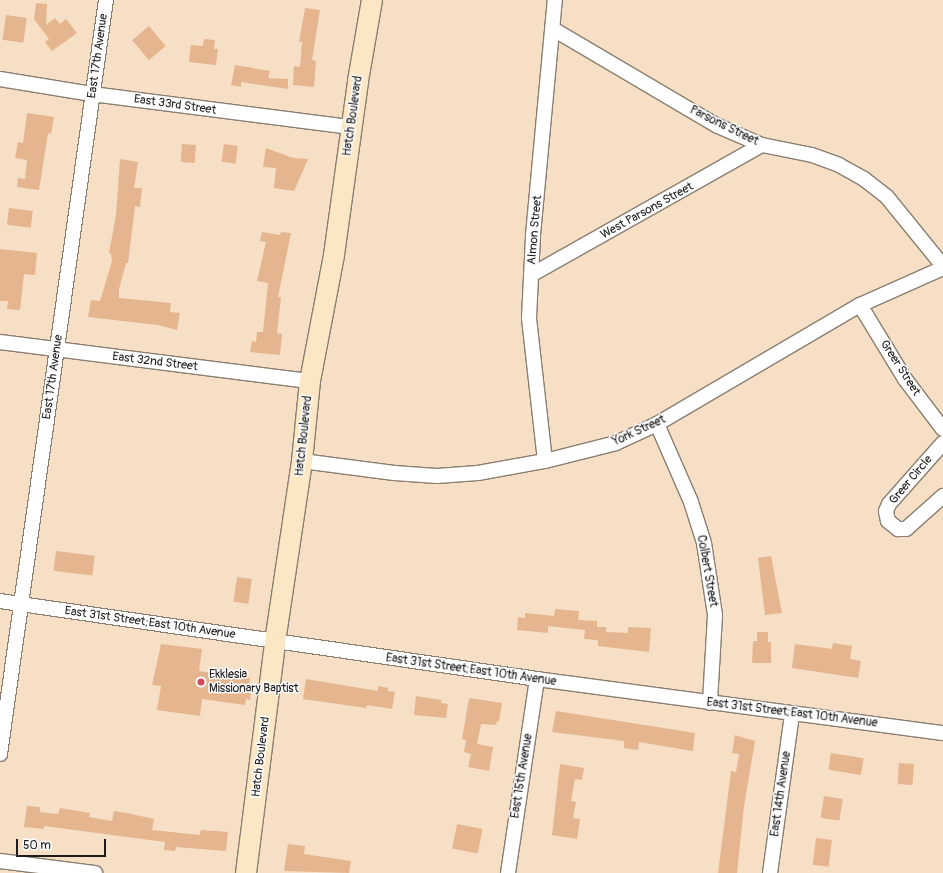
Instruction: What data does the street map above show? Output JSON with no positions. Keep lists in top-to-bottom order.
{
  "streets": {
    "main road": ["Hatch Boulevard"],
    "street": [
      "East 17th Avenue",
      "East 33rd Street",
      "Parsons Street",
      "West Parsons Street",
      "Almon Street",
      "East 32nd Street",
      "Greer Street",
      "York Street",
      "Greer Circle",
      "Colbert Street",
      "East 31st Street;East 10th Avenue",
      "East 15th Avenue",
      "East 14th Avenue"
    ]
  },
  "crossings": [
    ["East 17th Avenue", "East 33rd Street"],
    ["East 17th Avenue", "East 32nd Street"],
    ["East 17th Avenue", "East 31st Street;East 10th Avenue"],
    ["East 33rd Street", "Hatch Boulevard"],
    ["Hatch Boulevard", "East 32nd Street"],
    ["Hatch Boulevard", "York Street"],
    ["Hatch Boulevard", "East 31st Street;East 10th Avenue"],
    ["Parsons Street", "West Parsons Street"],
    ["Parsons Street", "Almon Street"],
    ["Parsons Street", "York Street"],
    ["West Parsons Street", "Almon Street"],
    ["Almon Street", "York Street"],
    ["Greer Street", "York Street"],
    ["York Street", "Colbert Street"],
    ["Colbert Street", "East 31st Street;East 10th Avenue"],
    ["East 31st Street;East 10th Avenue", "East 15th Avenue"],
    ["East 31st Street;East 10th Avenue", "East 14th Avenue"]
  ],
  "places": ["Ekklesia Missionary Baptist"],
  "scale_bar": "50 m"
}
